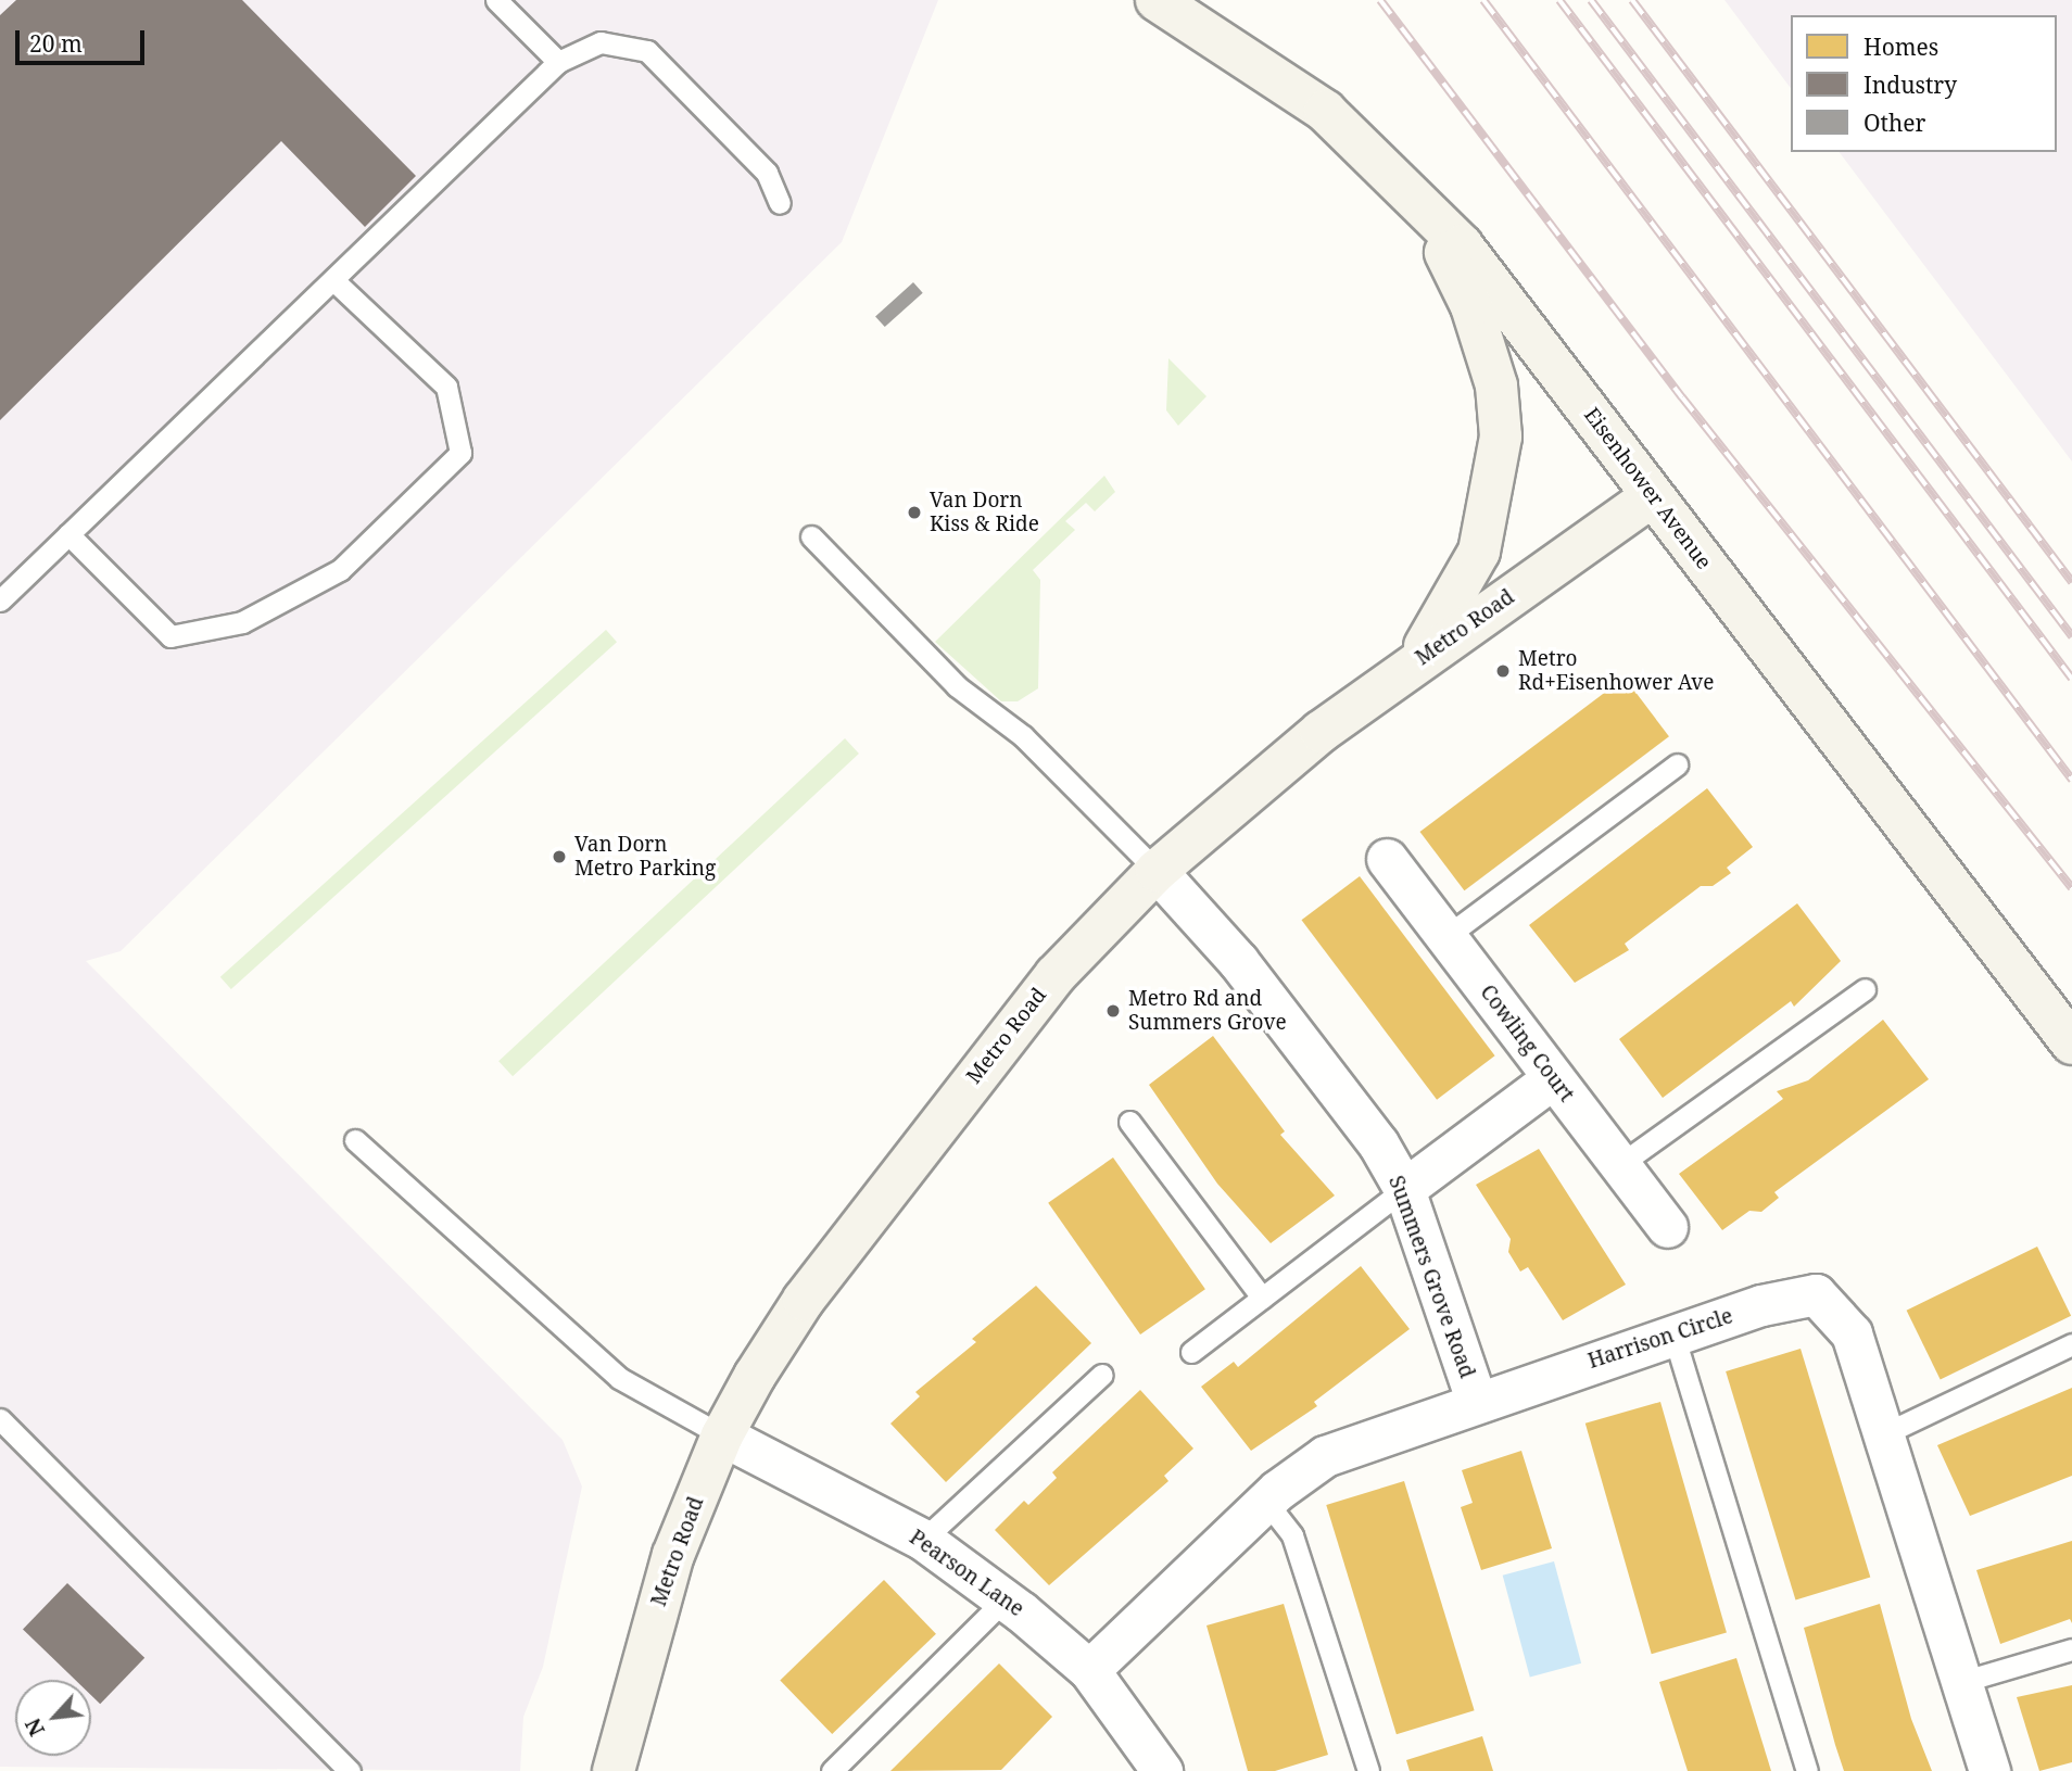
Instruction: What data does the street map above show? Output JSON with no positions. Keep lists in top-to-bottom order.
{
  "streets": {
    "main road": ["Eisenhower Avenue", "Metro Road"],
    "street": [
      "Cowling Court",
      "Summers Grove Road",
      "Harrison Circle",
      "Pearson Lane"
    ]
  },
  "crossings": [
    ["Eisenhower Avenue", "Metro Road"],
    ["Metro Road", "Summers Grove Road"],
    ["Metro Road", "Pearson Lane"],
    ["Summers Grove Road", "Harrison Circle"],
    ["Harrison Circle", "Pearson Lane"]
  ],
  "places": [
    "Van Dorn Kiss & Ride",
    "Metro Rd+Eisenhower Ave",
    "Van Dorn Metro Parking",
    "Metro Rd and Summers Grove"
  ],
  "legend": ["Homes", "Industry", "Other"],
  "scale_bar": "20 m",
  "north": "bottom left"
}
